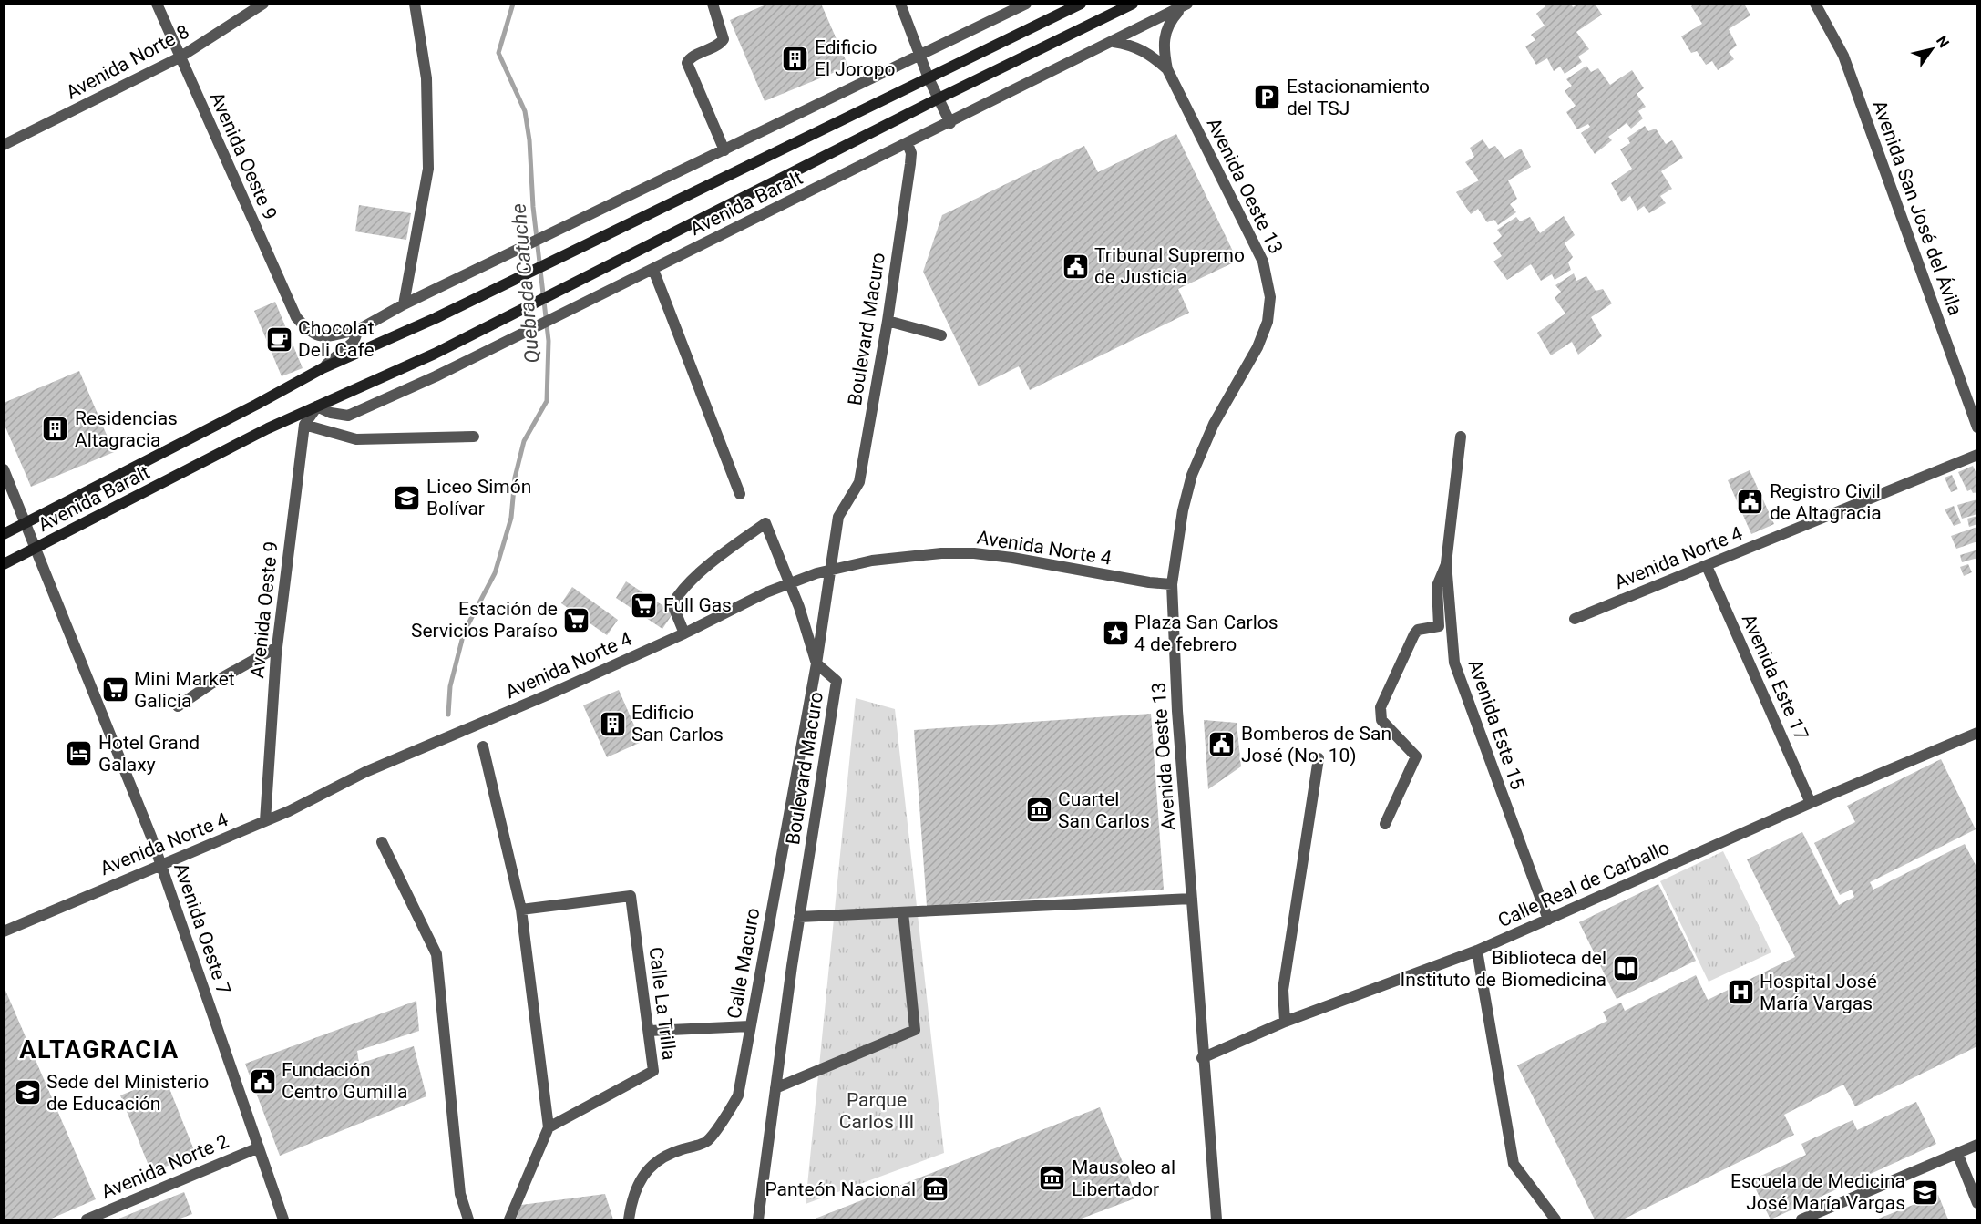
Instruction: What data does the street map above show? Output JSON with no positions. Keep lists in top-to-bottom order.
{
  "streets": {
    "main road": ["Avenida Baralt"],
    "street": [
      "Avenida Norte 8",
      "Avenida Oeste 9",
      "Avenida Oeste 13",
      "Avenida San José del Ávila",
      "Boulevard Macuro",
      "Avenida Norte 4",
      "Avenida Este 17",
      "Avenida Este 15",
      "Calle Real de Carballo",
      "Avenida Oeste 7",
      "Calle Macuro",
      "Calle La Trilla",
      "Avenida Norte 2"
    ]
  },
  "crossings": [
    ["Avenida Norte 8", "Avenida Oeste 9"],
    ["Avenida Oeste 9", "Avenida Baralt"],
    ["Avenida Oeste 9", "Avenida Norte 4"],
    ["Avenida Oeste 13", "Avenida Baralt"],
    ["Avenida Oeste 13", "Avenida Norte 4"],
    ["Avenida Oeste 13", "Calle Real de Carballo"],
    ["Avenida Baralt", "Boulevard Macuro"],
    ["Avenida Baralt", "Avenida Oeste 7"],
    ["Boulevard Macuro", "Calle Macuro"],
    ["Avenida Norte 4", "Avenida Este 17"],
    ["Avenida Norte 4", "Avenida Oeste 7"],
    ["Avenida Este 17", "Calle Real de Carballo"],
    ["Avenida Este 15", "Calle Real de Carballo"],
    ["Avenida Oeste 7", "Avenida Norte 2"]
  ],
  "districts": ["ALTAGRACIA"],
  "water": ["Quebrada Catuche"],
  "parks": ["Parque Carlos III"],
  "places": {
    "building": ["Edificio El Joropo", "Residencias Altagracia", "Edificio San Carlos"],
    "parking": ["Estacionamiento del TSJ"],
    "public building": [
      "Tribunal Supremo de Justicia",
      "Registro Civil de Altagracia",
      "Bomberos de San José (No. 10)",
      "Fundación Centro Gumilla"
    ],
    "cafe": ["Chocolat Deli Cafe"],
    "school or university": ["Liceo Simón Bolívar", "Sede del Ministerio de Educación", "Escuela de Medicina José María Vargas"],
    "supermarket": ["Full Gas", "Estación de Servicios Paraíso", "Mini Market Galicia"],
    "place": ["Plaza San Carlos 4 de febrero"],
    "hotel": ["Hotel Grand Galaxy"],
    "museum": ["Cuartel San Carlos", "Mausoleo al Libertador", "Panteón Nacional"],
    "library": ["Biblioteca del Instituto de Biomedicina"],
    "hospital": ["Hospital José María Vargas"]
  },
  "north": "top right"
}
